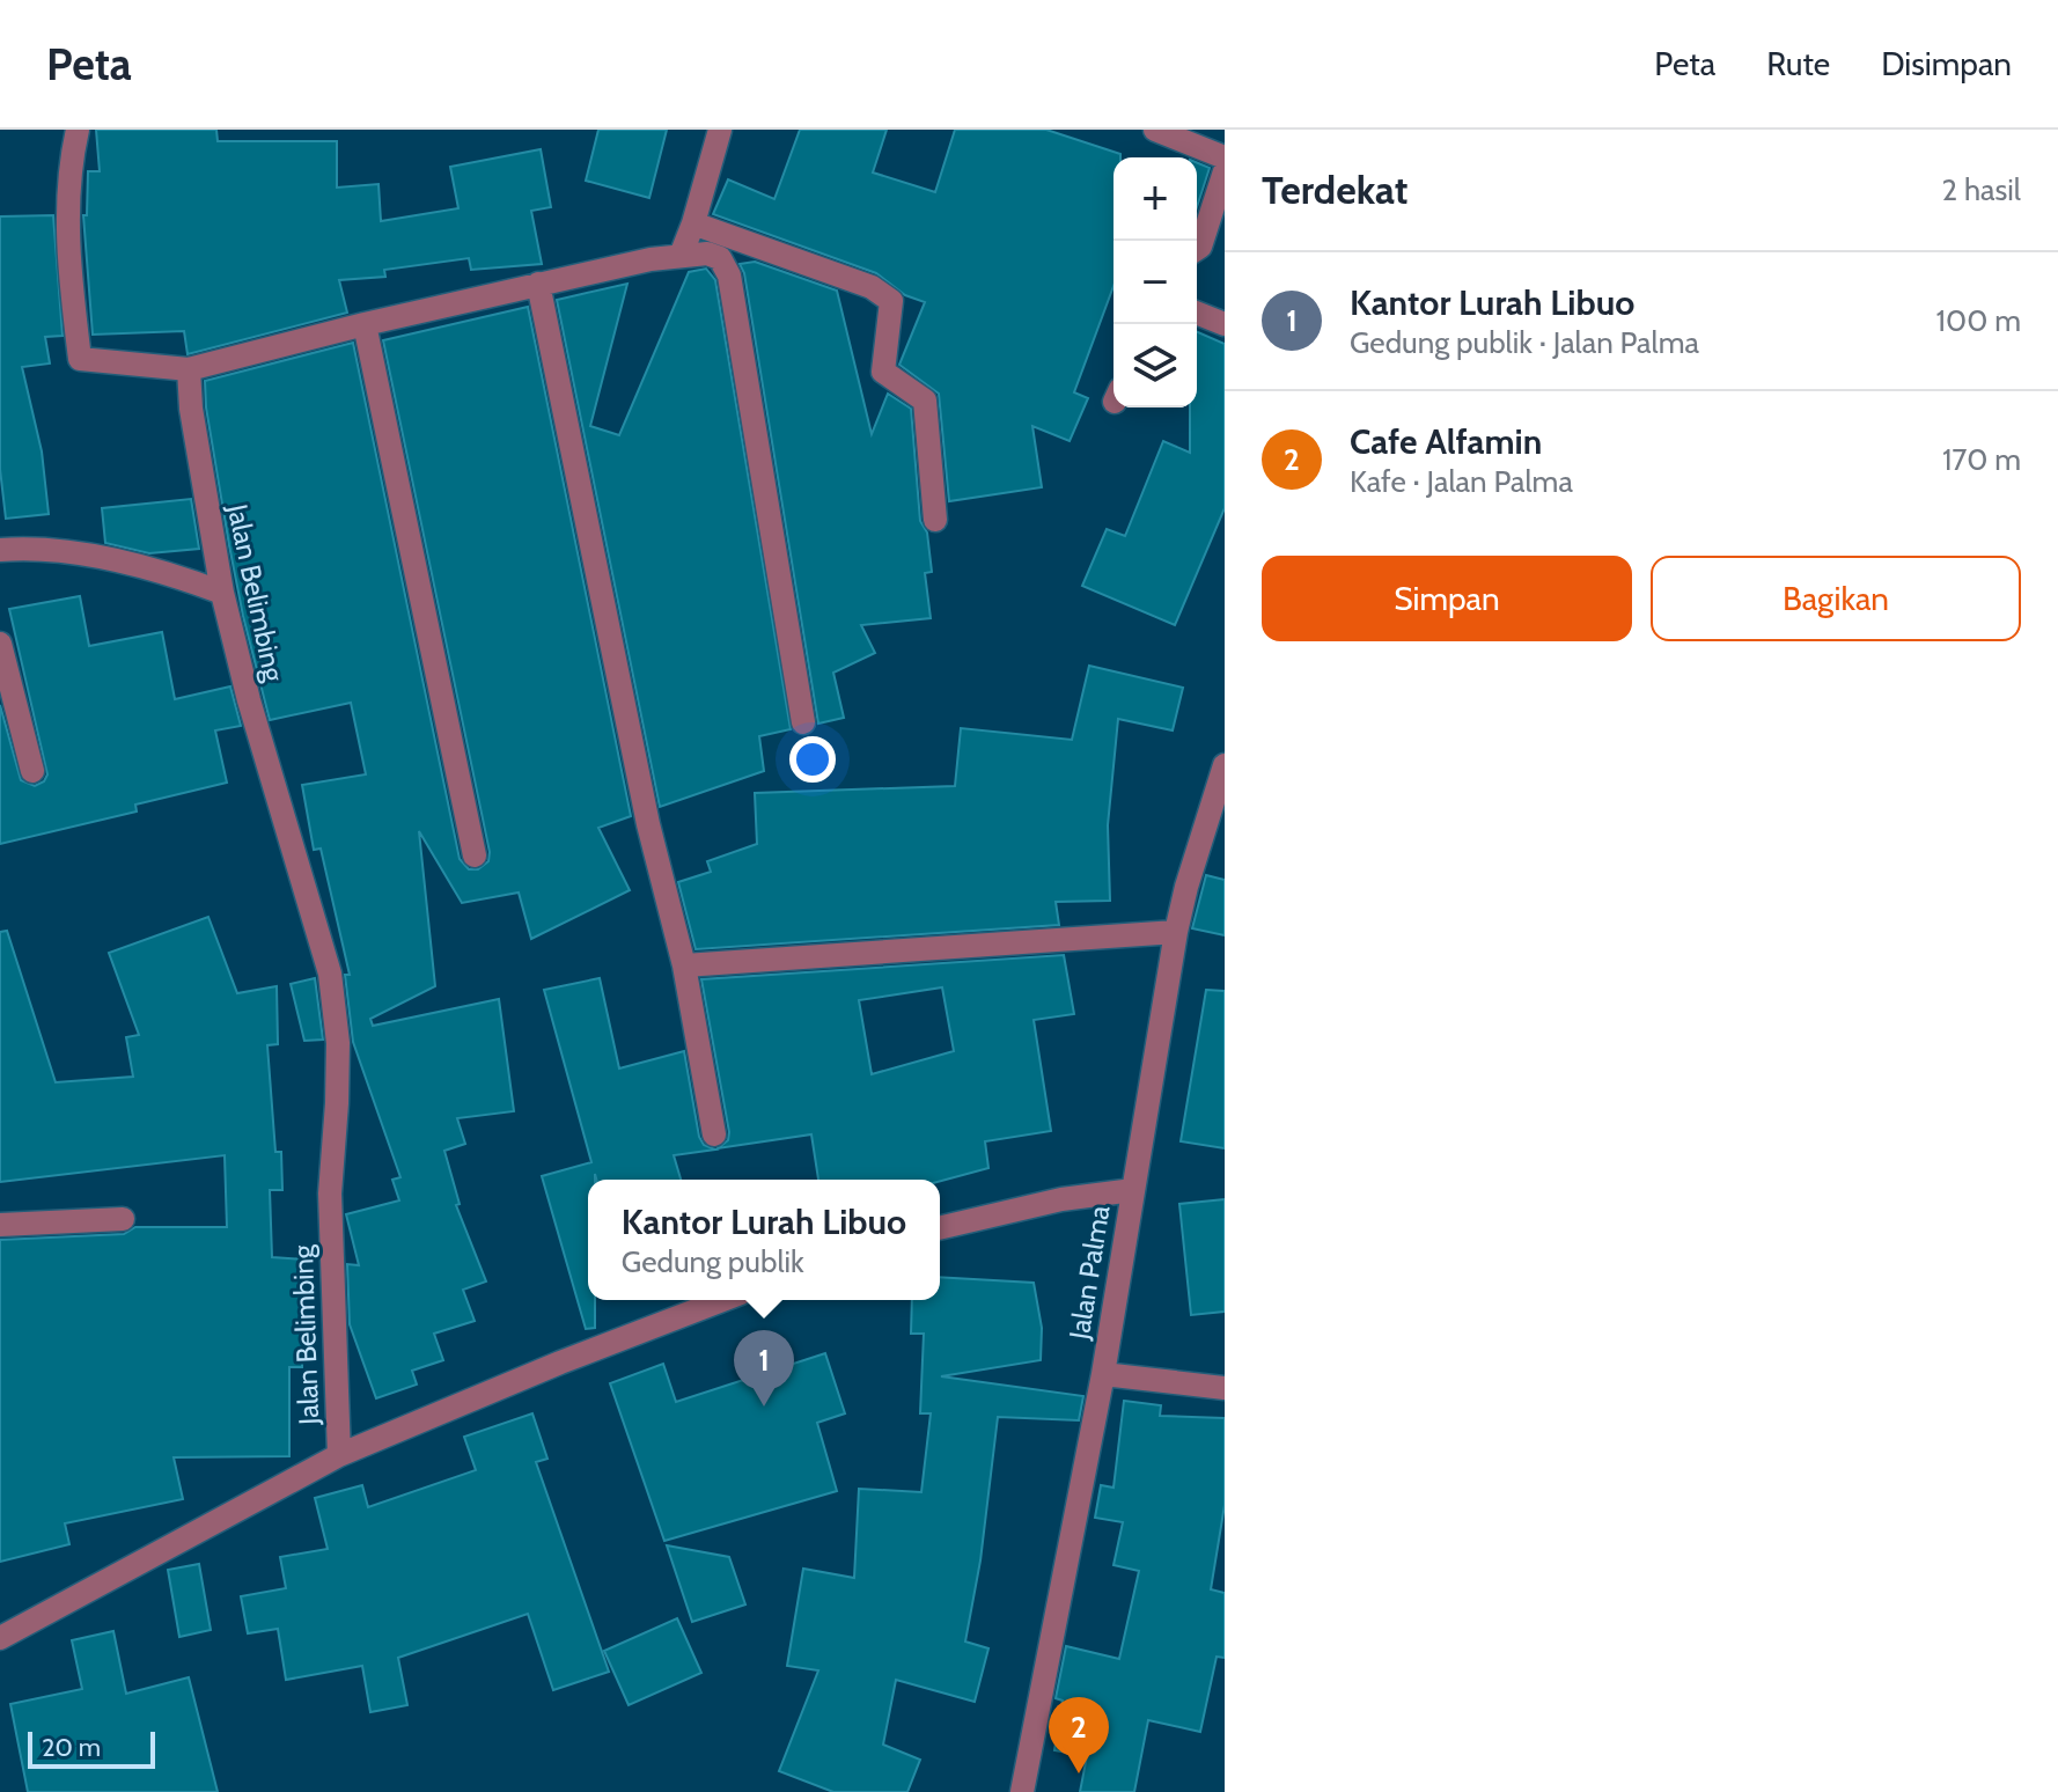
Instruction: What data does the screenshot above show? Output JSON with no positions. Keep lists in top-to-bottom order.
{
  "streets": {
    "street": ["Jalan Belimbing", "Jalan Palma"]
  },
  "scale_bar": "20 m",
  "page": {
    "header": "Peta",
    "nav": ["Peta", "Rute", "Disimpan"],
    "heading": ["Terdekat", "2 hasil"],
    "map_buttons": ["+", "−"],
    "list": [
      {
        "mark": "1",
        "name": "Kantor Lurah Libuo",
        "note": "Gedung publik · Jalan Palma",
        "value": "100 m"
      },
      {
        "mark": "2",
        "name": "Cafe Alfamin",
        "note": "Kafe · Jalan Palma",
        "value": "170 m"
      }
    ],
    "buttons": ["Simpan", "Bagikan"],
    "popup": ["Kantor Lurah Libuo", "Gedung publik"],
    "pins": ["1", "2"],
    "scale": "20 m"
  }
}
